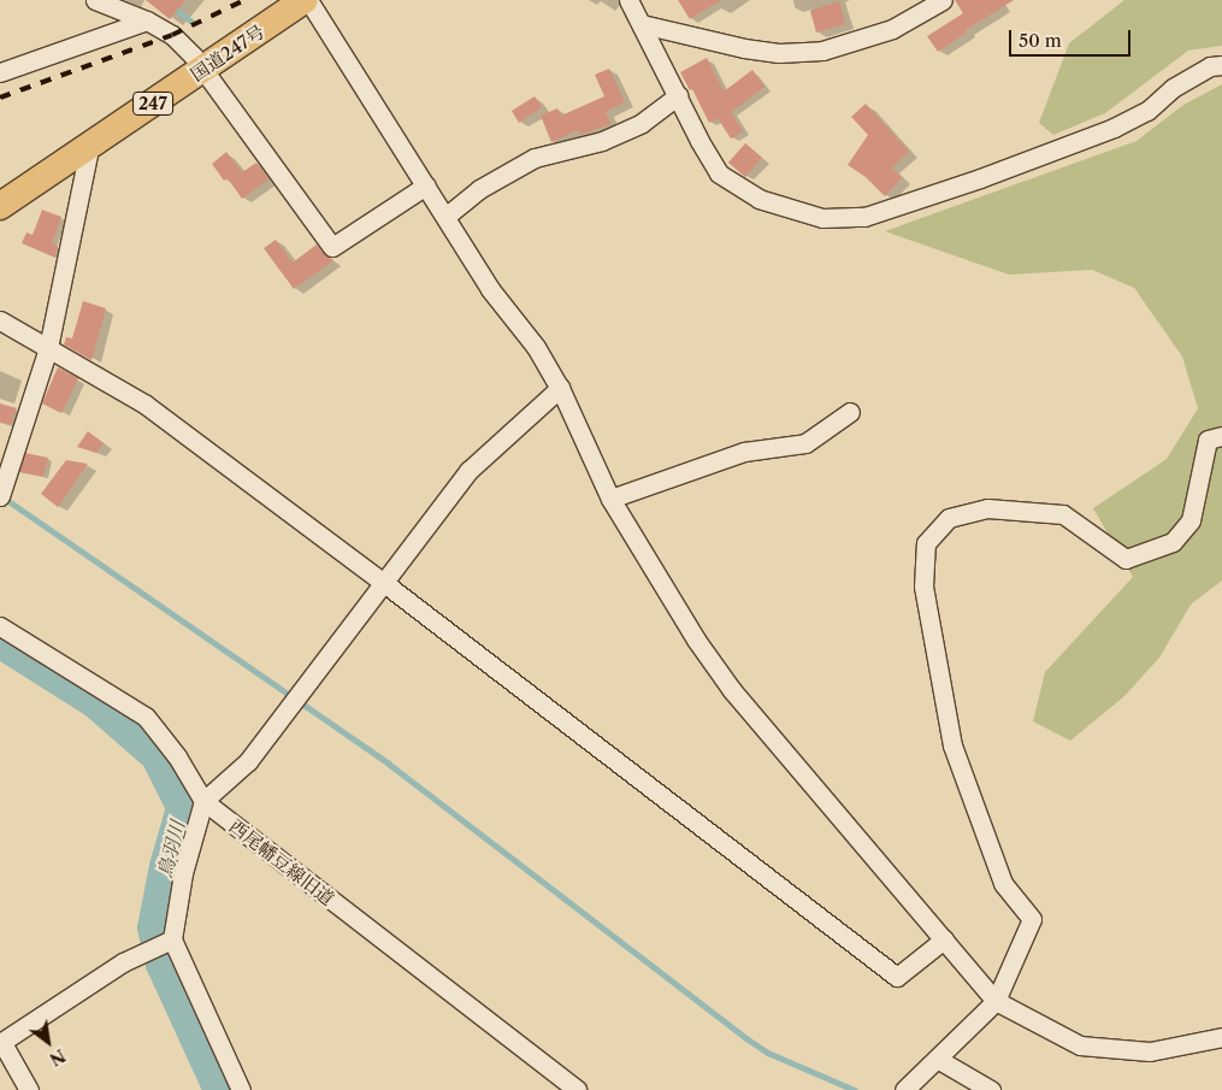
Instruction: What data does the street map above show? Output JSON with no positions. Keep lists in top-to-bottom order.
{
  "streets": {
    "highway": ["国道247号", "247"],
    "street": ["西尾幡豆線旧道"]
  },
  "water": ["鳥羽川"],
  "scale_bar": "50 m",
  "north": "bottom right"
}
